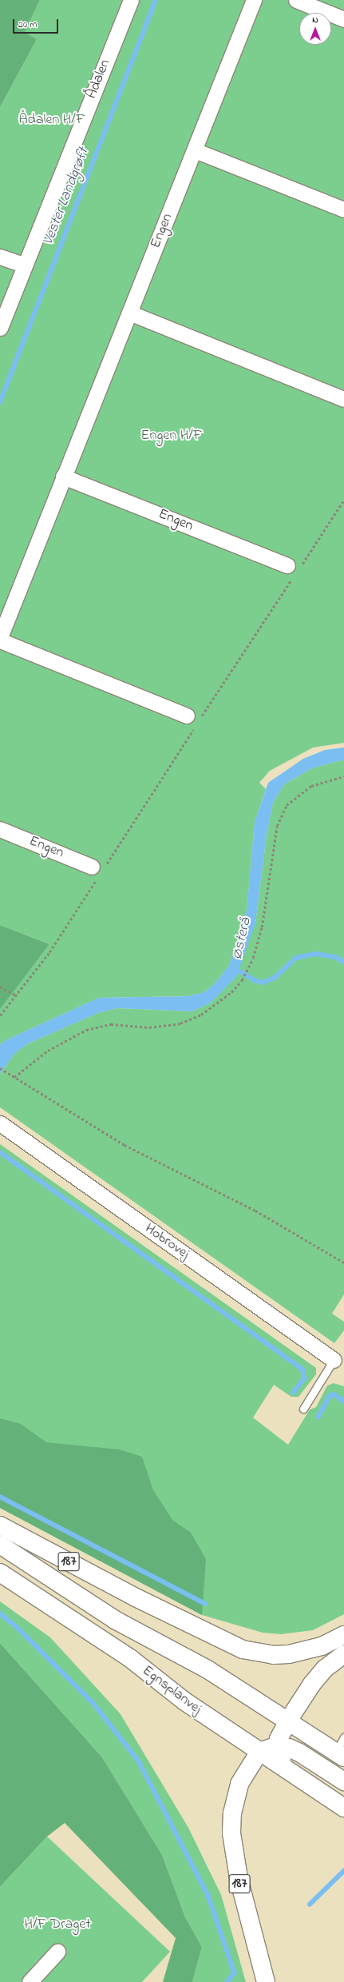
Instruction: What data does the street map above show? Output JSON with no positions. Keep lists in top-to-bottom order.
{
  "streets": {
    "main road": ["187", "Egnsplanvej"],
    "street": ["Ådalen", "Engen", "Hobrovej"]
  },
  "crossings": [
    ["187", "Egnsplanvej"]
  ],
  "water": ["Vester Landgrøft", "Østerå"],
  "parks": ["Ådalen H/F", "Engen H/F", "H/F Draget"],
  "scale_bar": "20 m",
  "north": "top"
}
